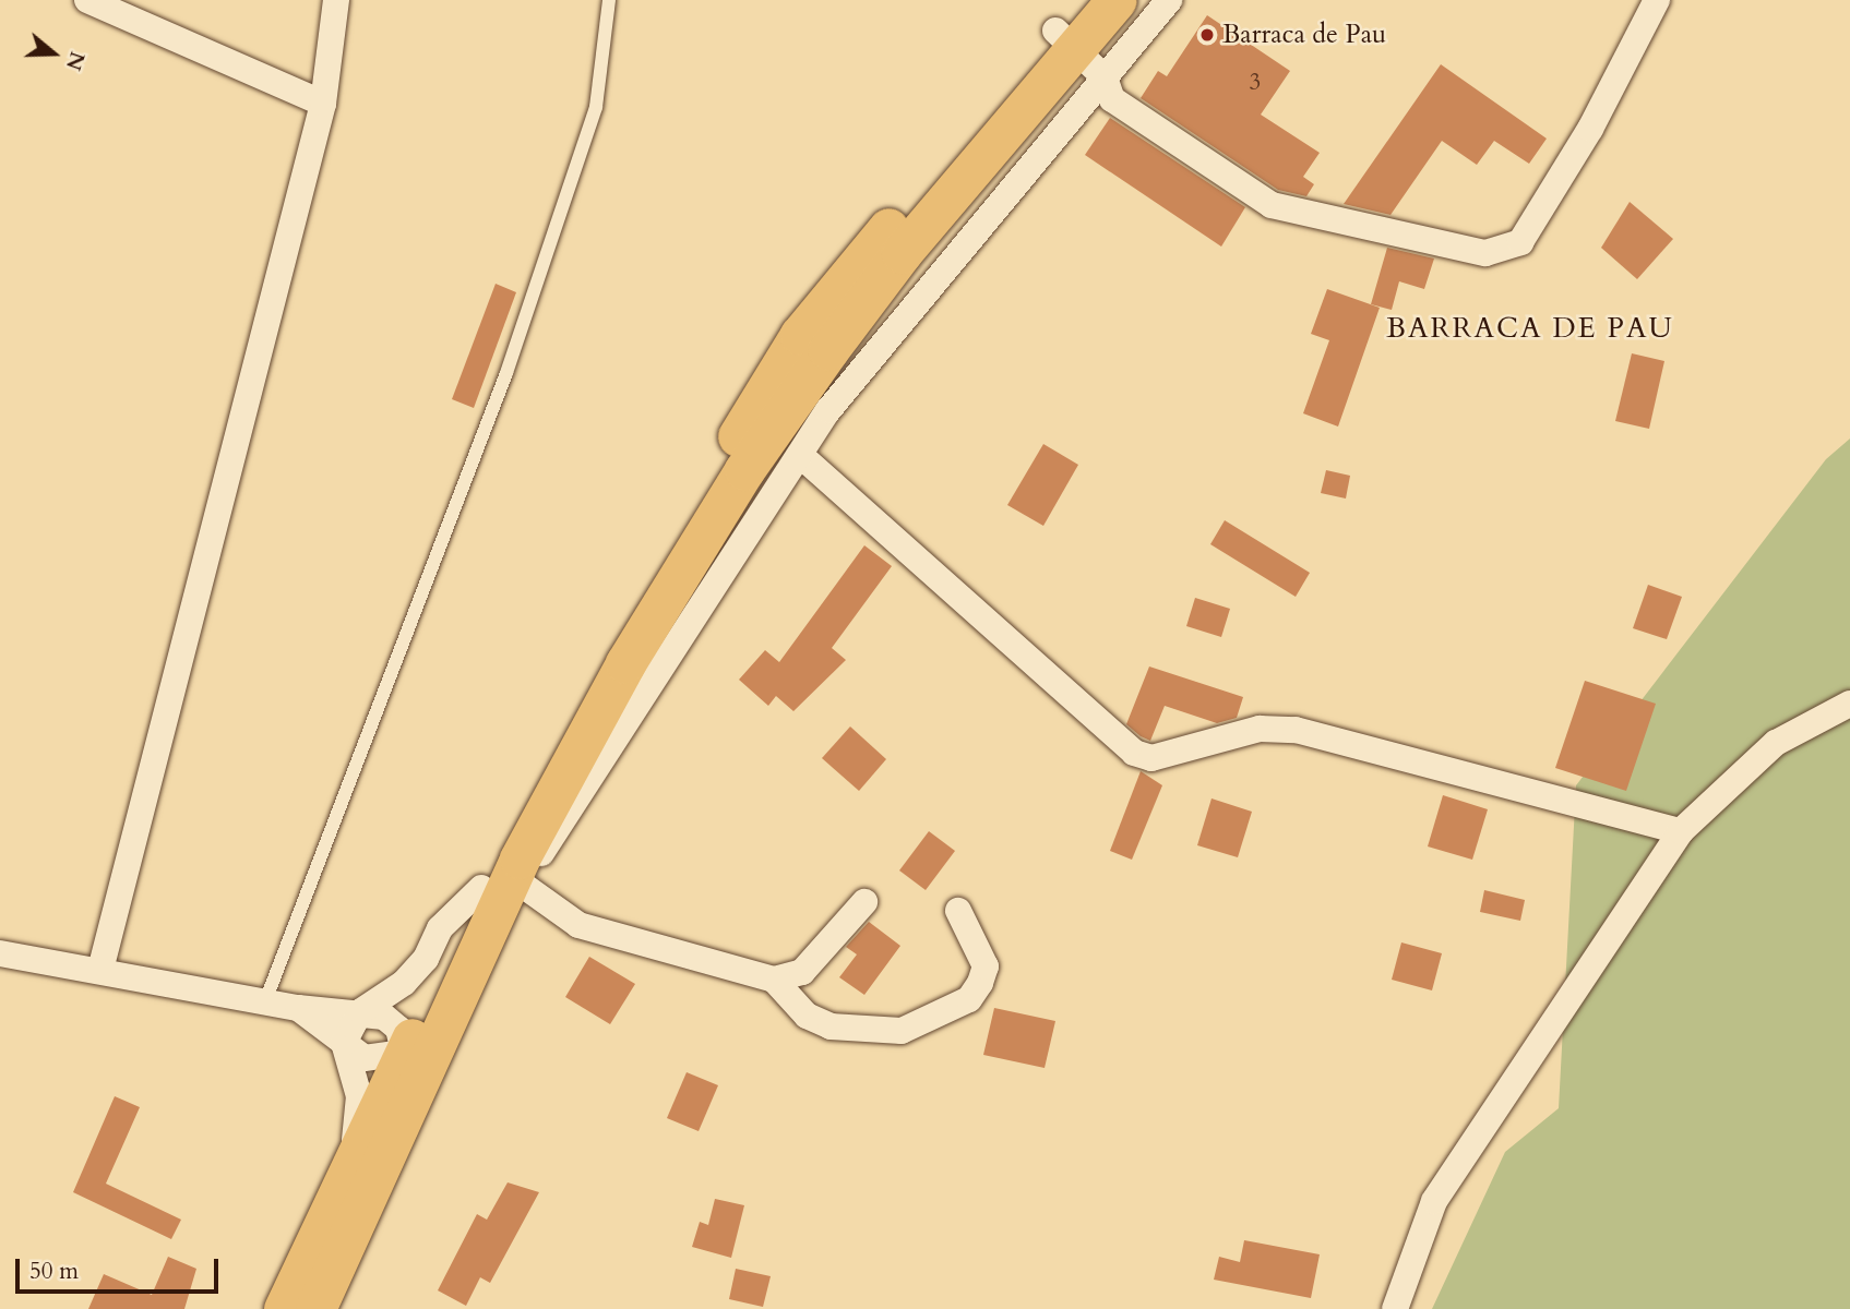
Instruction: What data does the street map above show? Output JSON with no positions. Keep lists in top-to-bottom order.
{
  "districts": ["BARRACA DE PAU"],
  "places": ["Barraca de Pau"],
  "house_numbers": ["3"],
  "scale_bar": "50 m",
  "north": "right"
}
